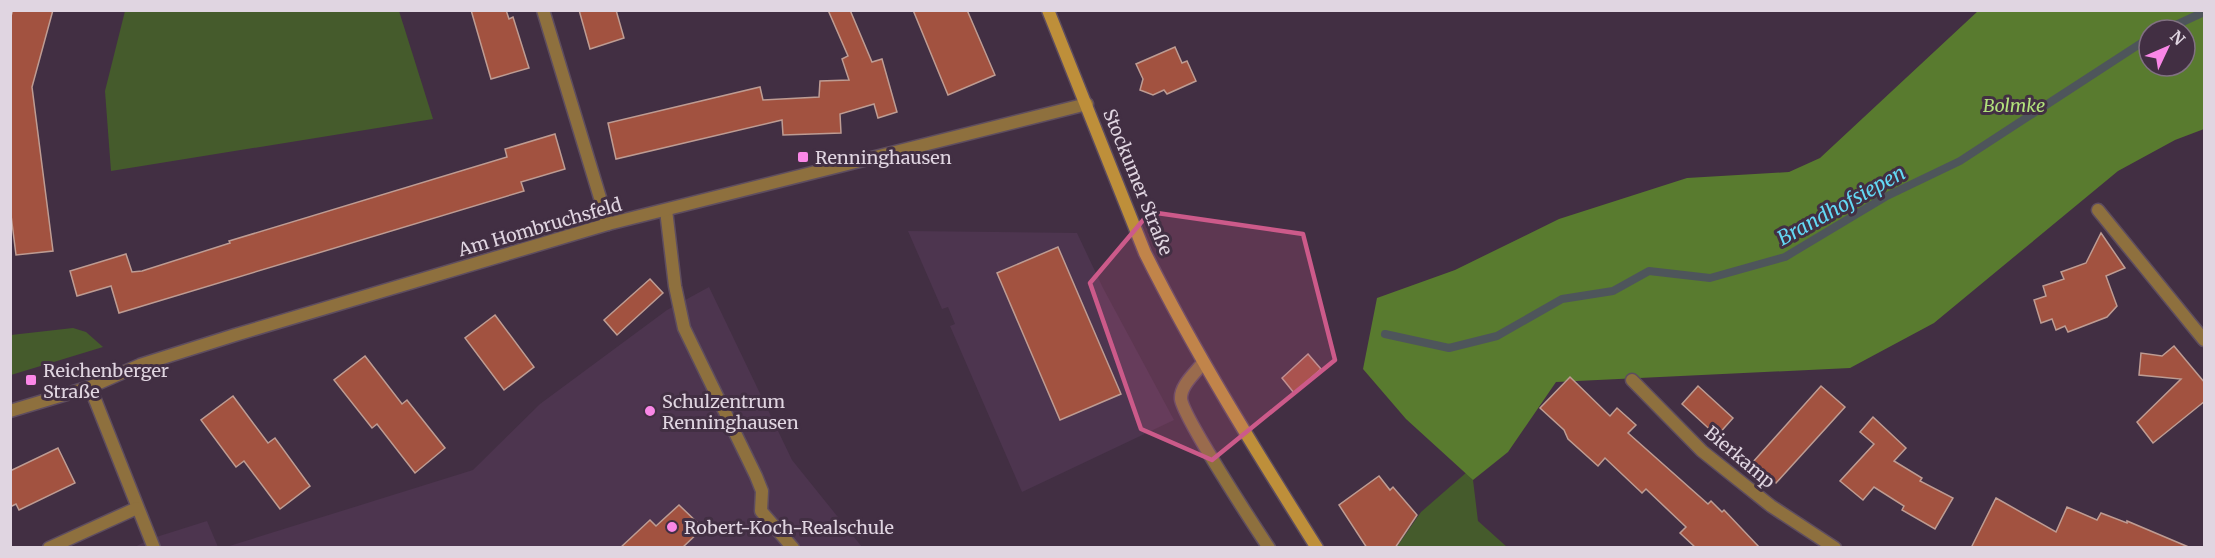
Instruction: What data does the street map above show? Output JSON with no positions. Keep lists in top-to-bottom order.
{
  "streets": {
    "main road": ["Stockumer Straße"],
    "street": ["Am Hombruchsfeld", "Bierkamp"]
  },
  "crossings": [
    ["Stockumer Straße", "Am Hombruchsfeld"]
  ],
  "water": ["Brandhofsiepen"],
  "parks": ["Bolmke"],
  "places": {
    "transit": ["Renninghausen", "Reichenberger Straße"],
    "other": ["Schulzentrum Renninghausen", "Robert-Koch-Realschule"]
  },
  "north": "top right"
}
